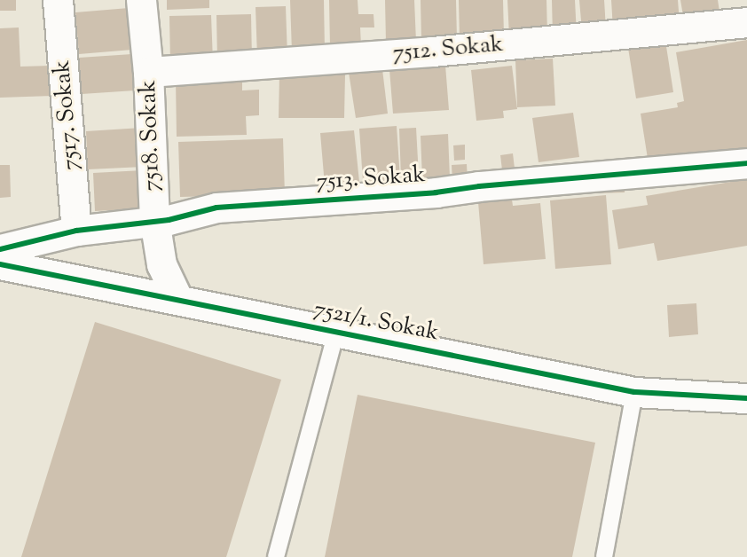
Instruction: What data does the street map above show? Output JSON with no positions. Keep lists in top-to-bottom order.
{
  "streets": {
    "street": [
      "7512. Sokak",
      "7517. Sokak",
      "7518. Sokak",
      "7513. Sokak",
      "7521/1. Sokak"
    ]
  },
  "crossings": [
    ["7512. Sokak", "7518. Sokak"],
    ["7517. Sokak", "7513. Sokak"],
    ["7518. Sokak", "7513. Sokak"],
    ["7518. Sokak", "7521/1. Sokak"]
  ]
}
